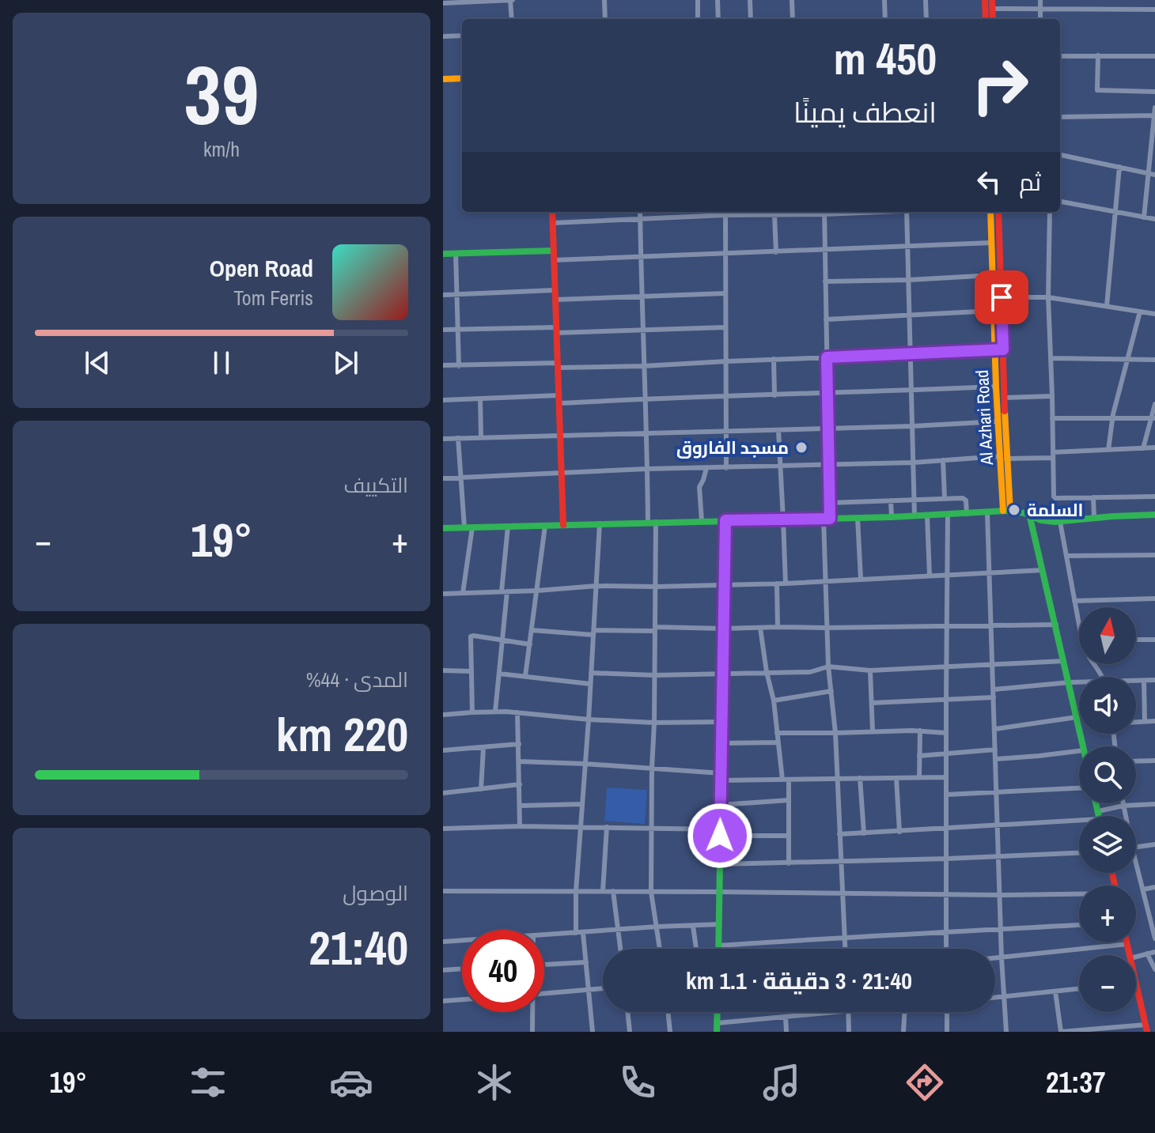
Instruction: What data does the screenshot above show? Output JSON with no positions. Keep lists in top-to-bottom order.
{
  "streets": {
    "street": ["Al Azhari Road"]
  },
  "places": ["مسجد الفاروق", "السلمة"],
  "north": "top",
  "page": {
    "tile": [
      ["39", "km/h"],
      "التكييف",
      ["المدى · 44%", "220 km"],
      ["الوصول", "21:40"]
    ],
    "turn": ["450 m", "انعطف يمينًا"],
    "then": "ثم",
    "song": ["Open Road", "Tom Ferris"],
    "heat": ["−", "19°", "+"],
    "map_buttons": ["+", "−"],
    "limit": "40",
    "trip": "21:40 · 3 دقيقة · 1.1 km",
    "tabs": ["21:37", "19°"]
  }
}
